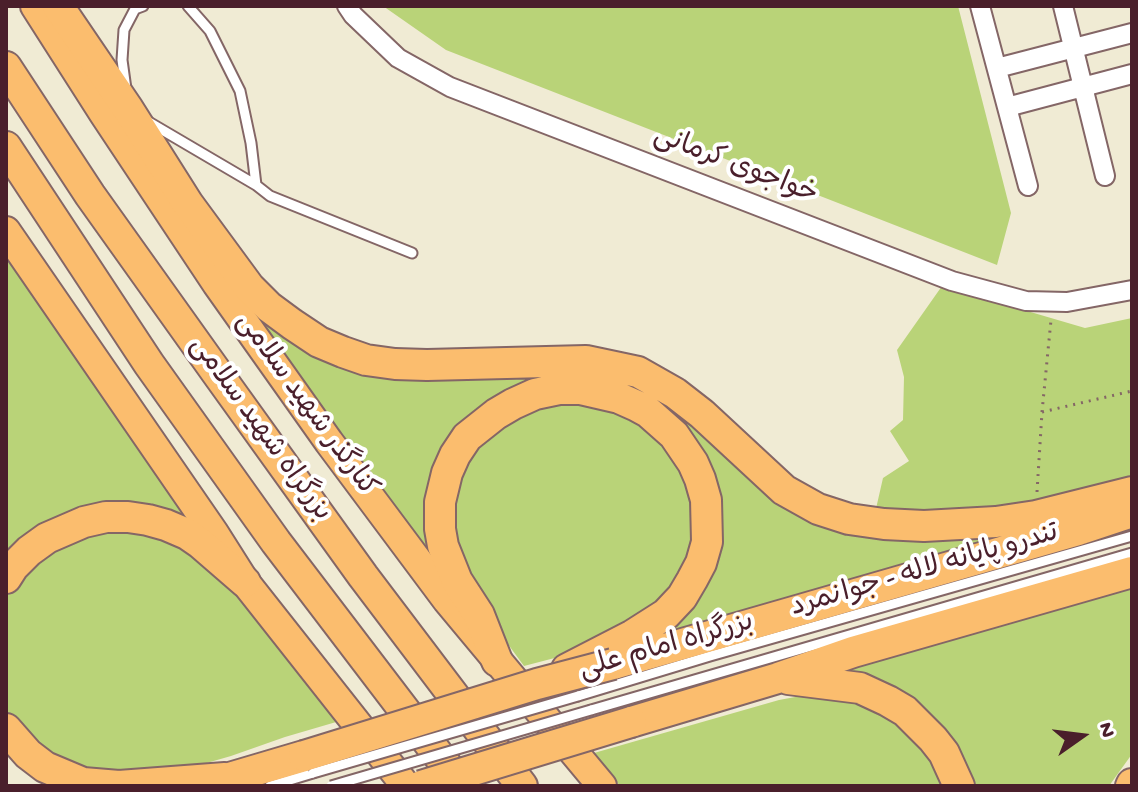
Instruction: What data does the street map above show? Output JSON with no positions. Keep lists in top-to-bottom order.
{
  "streets": {
    "highway": ["بزرگراه شهید سلامی", "بزرگراه امام علی"],
    "main road": ["کنارگذر شهید سلامی"],
    "street": ["خواجوی کرمانی"],
    "lane": ["تندرو پایانه لاله - جوانمرد"]
  },
  "crossings": [
    ["تندرو پایانه لاله - جوانمرد", "بزرگراه امام علی"]
  ],
  "north": "right"
}
